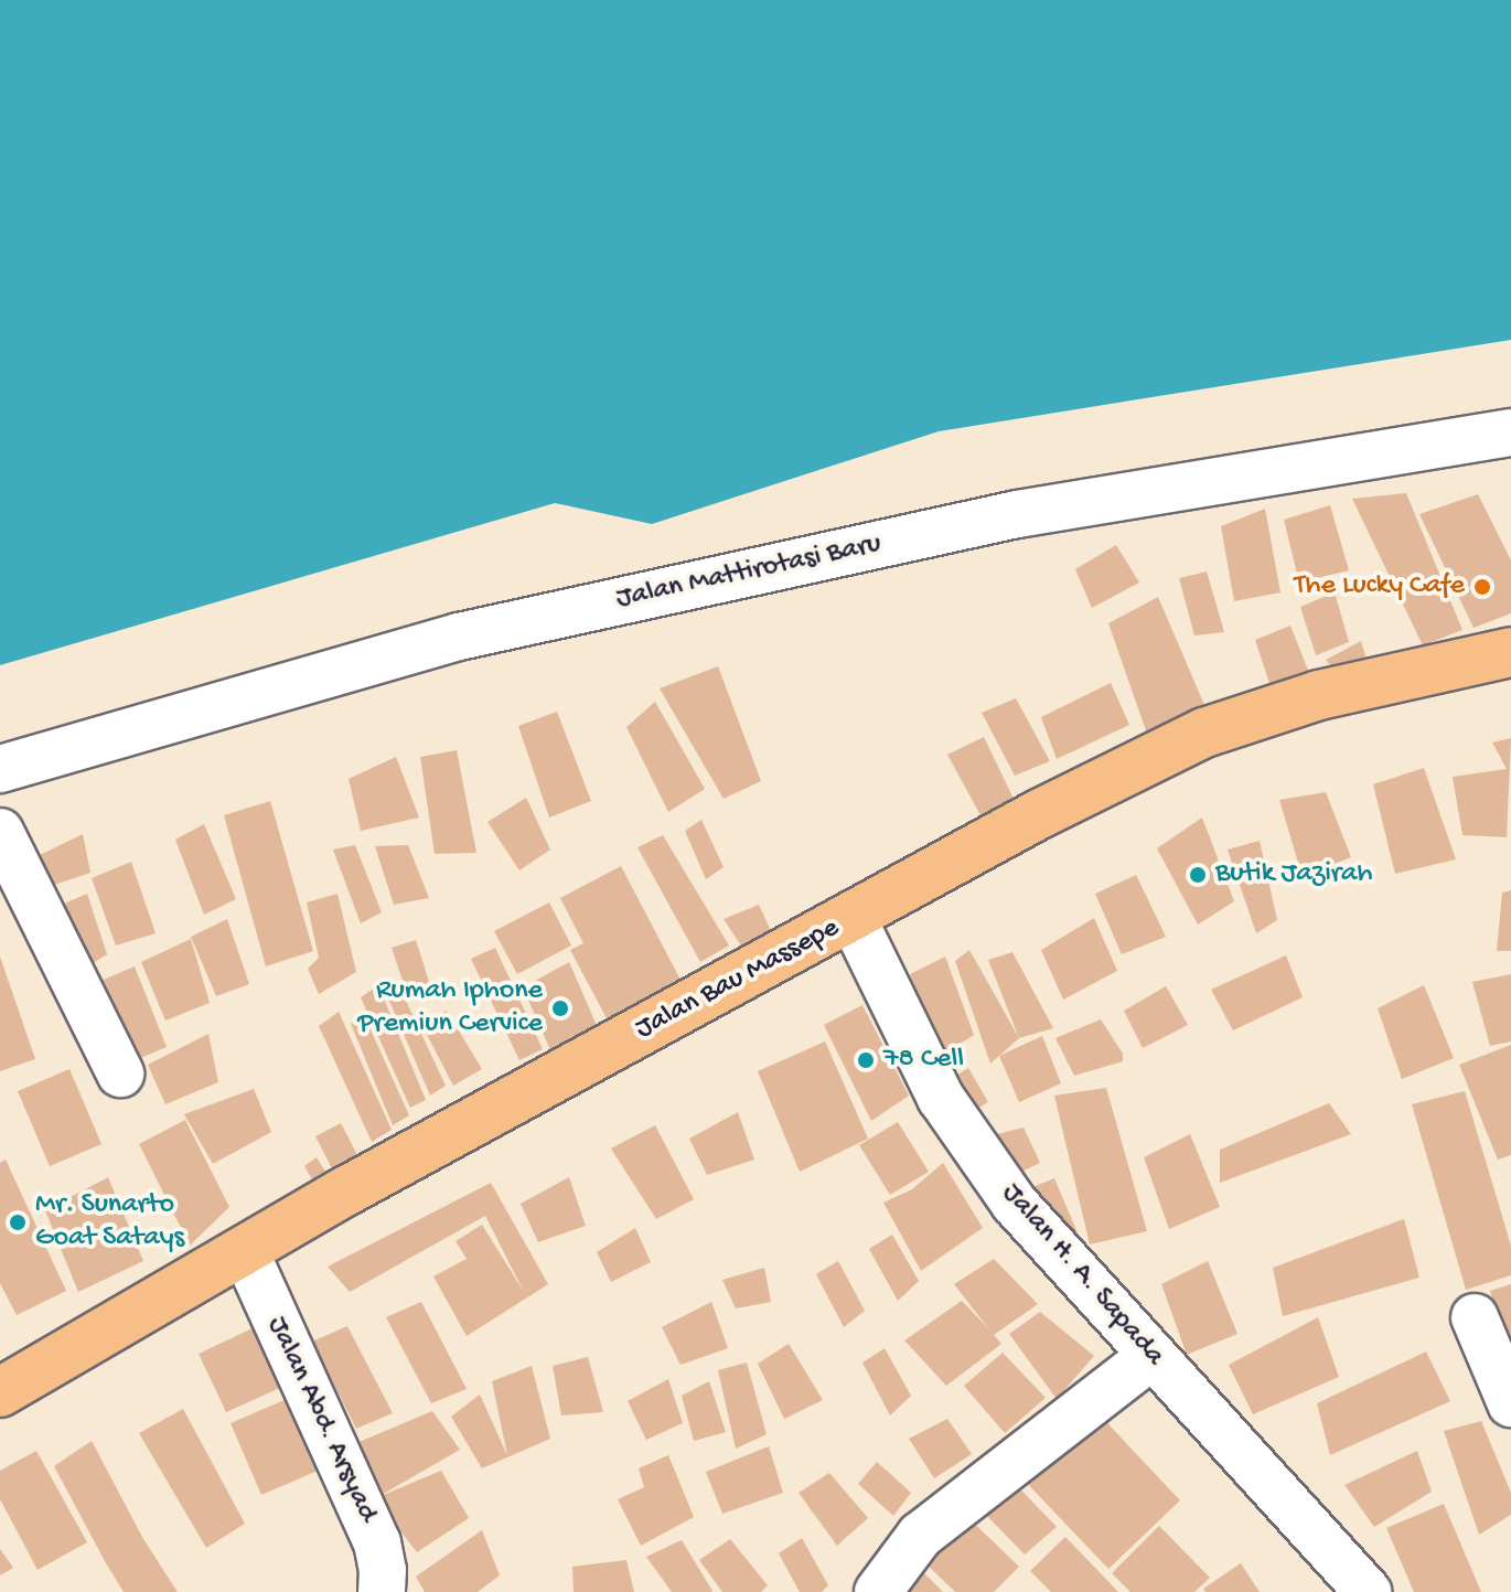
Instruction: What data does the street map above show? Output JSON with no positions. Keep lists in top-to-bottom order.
{
  "streets": {
    "highway": ["Jalan Bau Massepe"],
    "street": ["Jalan Mattirotasi Baru", "Jalan H. A. Sapada", "Jalan Abd. Arsyad"]
  },
  "crossings": [
    ["Jalan Bau Massepe", "Jalan H. A. Sapada"],
    ["Jalan Bau Massepe", "Jalan Abd. Arsyad"]
  ],
  "places": [
    "The Lucky Cafe",
    "Butik Jazirah",
    "Rumah Iphone Premiun Cervice",
    "78 Cell",
    "Mr. Sunarto Goat Satays"
  ]
}
